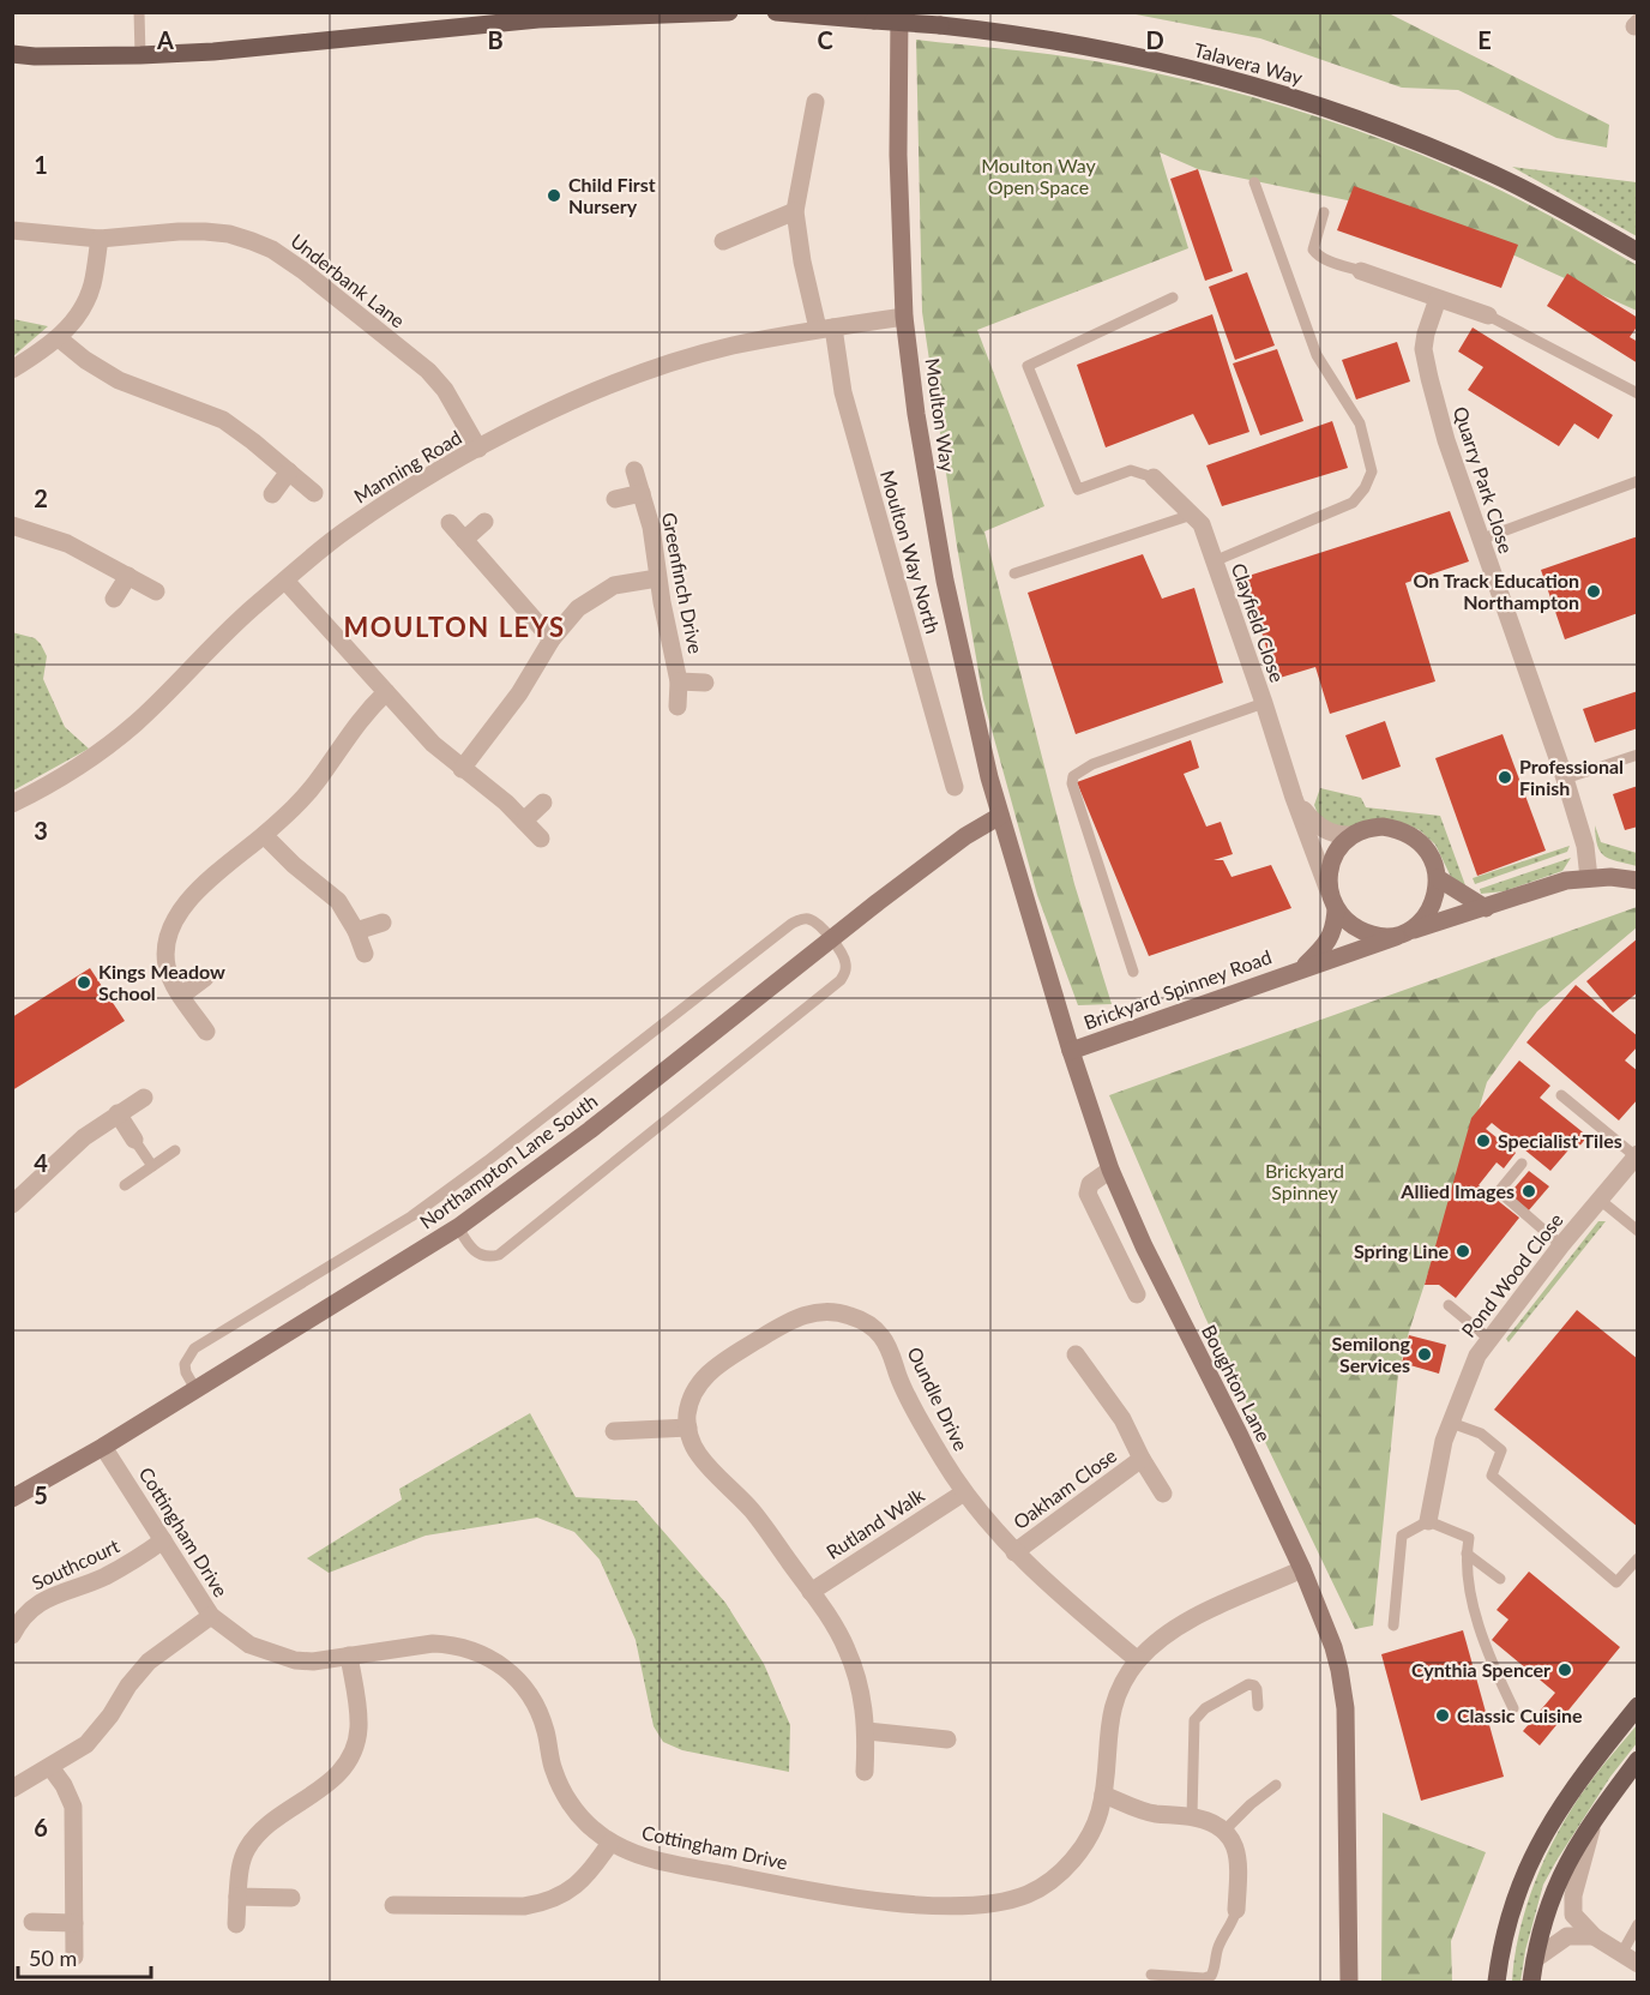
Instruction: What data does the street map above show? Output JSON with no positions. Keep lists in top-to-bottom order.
{
  "streets": {
    "main road": ["Talavera Way"],
    "street": [
      "Underbank Lane",
      "Moulton Way",
      "Manning Road",
      "Quarry Park Close",
      "Moulton Way North",
      "Greenfinch Drive",
      "Clayfield Close",
      "Brickyard Spinney Road",
      "Northampton Lane South",
      "Pond Wood Close",
      "Boughton Lane",
      "Oundle Drive",
      "Oakham Close",
      "Rutland Walk",
      "Cottingham Drive",
      "Southcourt"
    ]
  },
  "crossings": [
    ["Underbank Lane", "Manning Road"],
    ["Moulton Way", "Manning Road"],
    ["Moulton Way", "Northampton Lane South"],
    ["Moulton Way", "Boughton Lane"],
    ["Manning Road", "Moulton Way North"],
    ["Quarry Park Close", "Brickyard Spinney Road"],
    ["Clayfield Close", "Brickyard Spinney Road"],
    ["Brickyard Spinney Road", "Boughton Lane"],
    ["Northampton Lane South", "Boughton Lane"],
    ["Northampton Lane South", "Cottingham Drive"],
    ["Boughton Lane", "Cottingham Drive"],
    ["Oundle Drive", "Oakham Close"],
    ["Oundle Drive", "Rutland Walk"],
    ["Oundle Drive", "Cottingham Drive"],
    ["Cottingham Drive", "Southcourt"]
  ],
  "districts": ["MOULTON LEYS"],
  "parks": ["Moulton Way Open Space", "Brickyard Spinney"],
  "places": [
    "Child First Nursery",
    "On Track Education Northampton",
    "Professional Finish",
    "Kings Meadow School",
    "Specialist Tiles",
    "Allied Images",
    "Spring Line",
    "Semilong Services",
    "Cynthia Spencer",
    "Classic Cuisine"
  ],
  "scale_bar": "50 m",
  "grid": {
    "columns": [
      "A",
      "B",
      "C",
      "D",
      "E"
    ],
    "rows": [
      "1",
      "2",
      "3",
      "4",
      "5",
      "6"
    ]
  }
}
